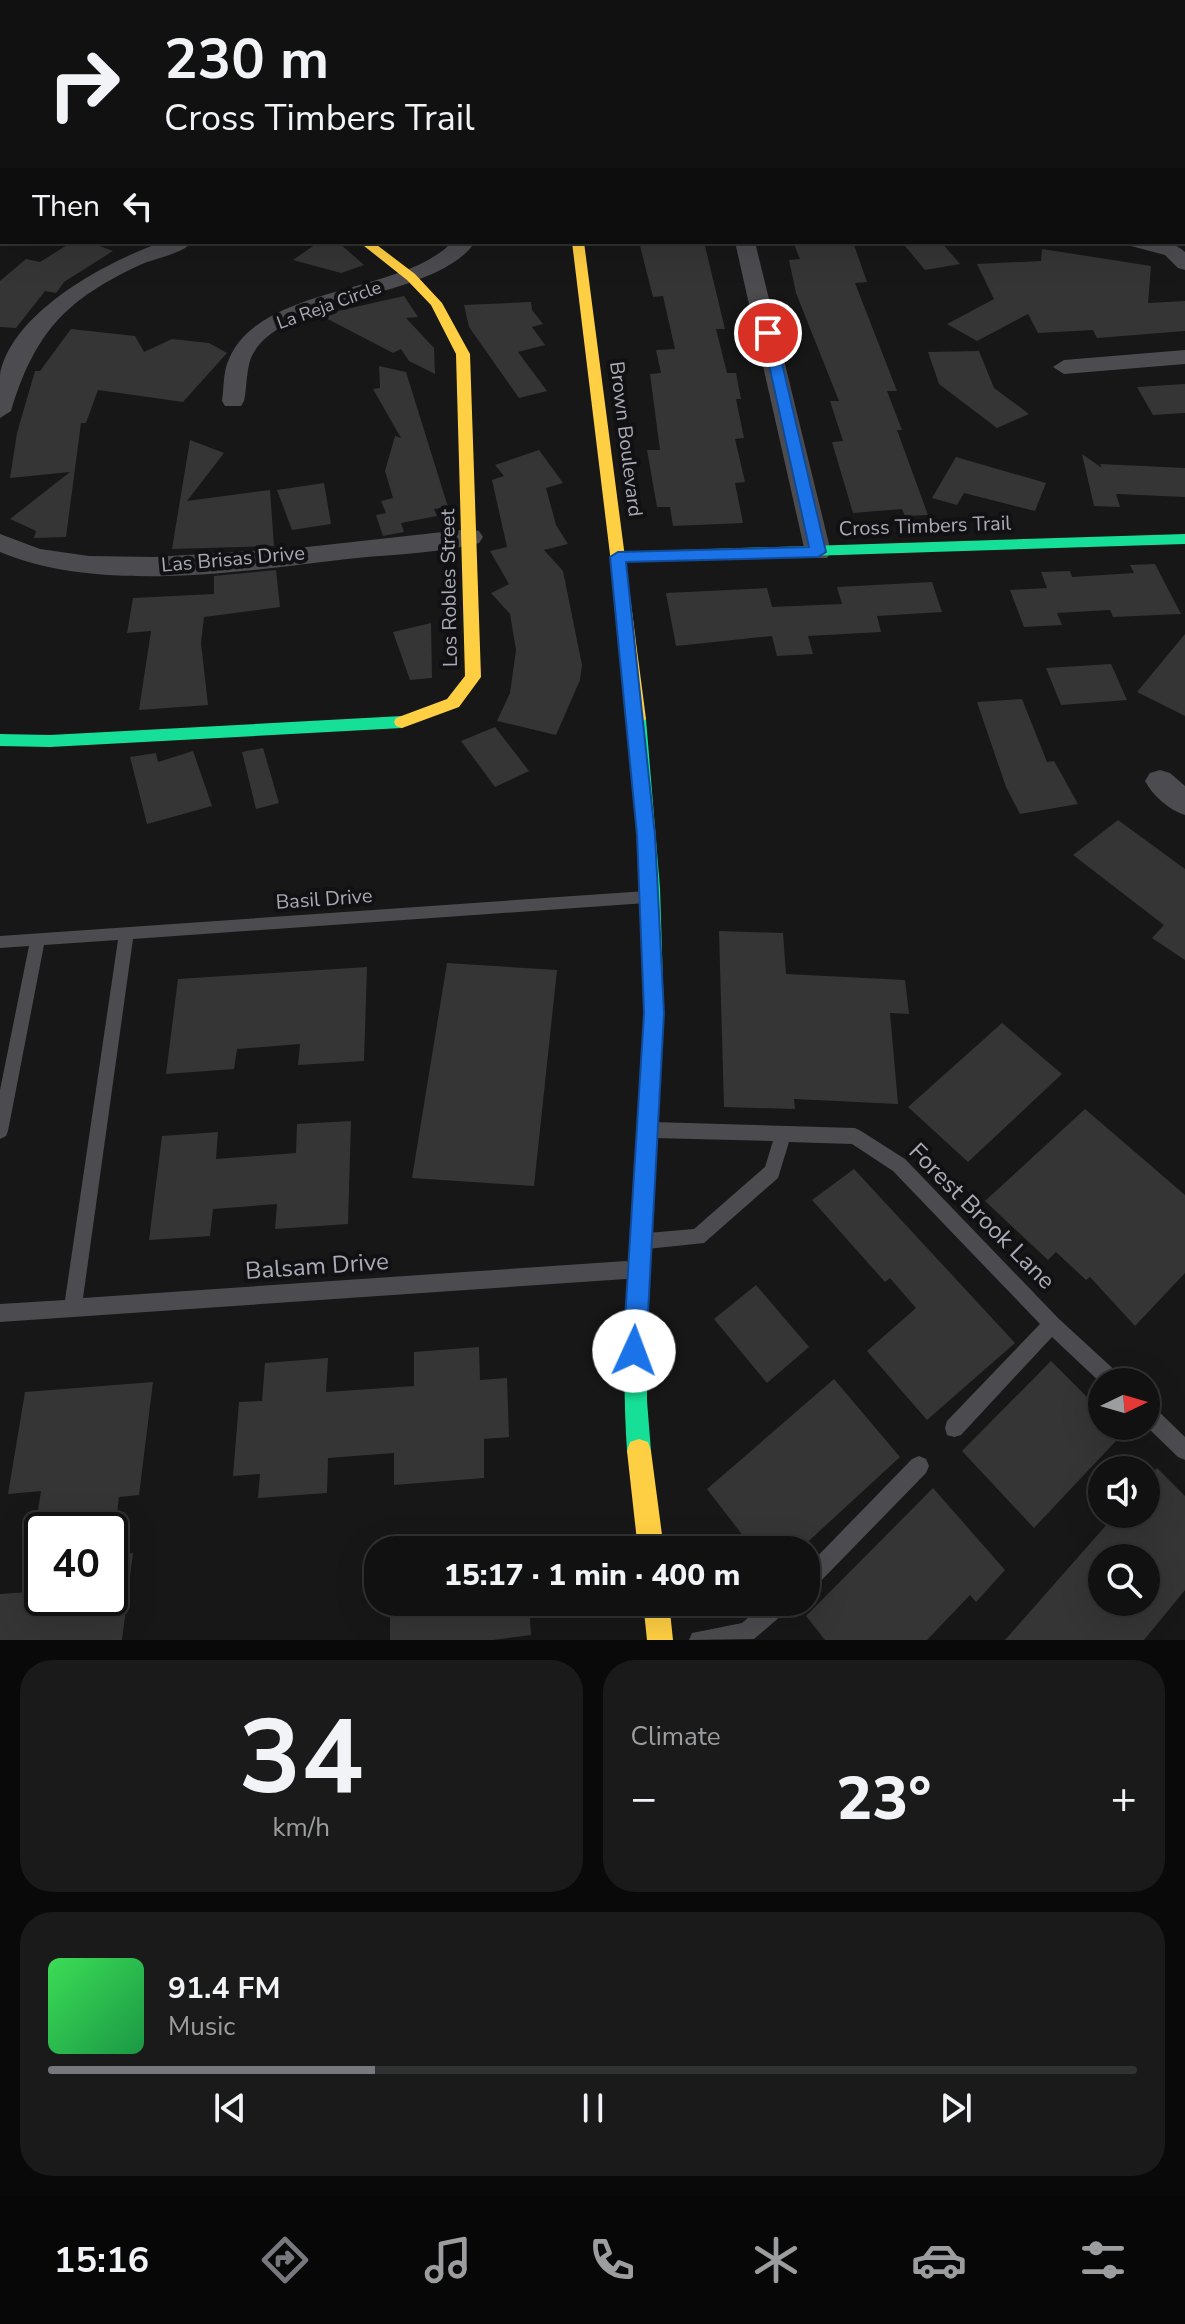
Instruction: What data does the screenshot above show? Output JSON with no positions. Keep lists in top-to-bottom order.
{
  "streets": {
    "street": [
      "La Reja Circle",
      "Brown Boulevard",
      "Cross Timbers Trail",
      "Las Brisas Drive",
      "Los Robles Street"
    ],
    "lane": ["Basil Drive", "Forest Brook Lane", "Balsam Drive"]
  },
  "crossings": [
    ["La Reja Circle", "Los Robles Street"],
    ["Brown Boulevard", "Cross Timbers Trail"],
    ["Brown Boulevard", "Basil Drive"],
    ["Brown Boulevard", "Forest Brook Lane"],
    ["Brown Boulevard", "Balsam Drive"],
    ["Las Brisas Drive", "Los Robles Street"]
  ],
  "north": "right",
  "page": {
    "turn": ["230 m", "Cross Timbers Trail"],
    "then": "Then",
    "limit": "40",
    "trip": "15:17 · 1 min · 400 m",
    "tile": [
      ["34", "km/h"],
      "Climate"
    ],
    "heat": ["−", "23°", "+"],
    "song": ["91.4 FM", "Music"],
    "tabs": "15:16"
  }
}
